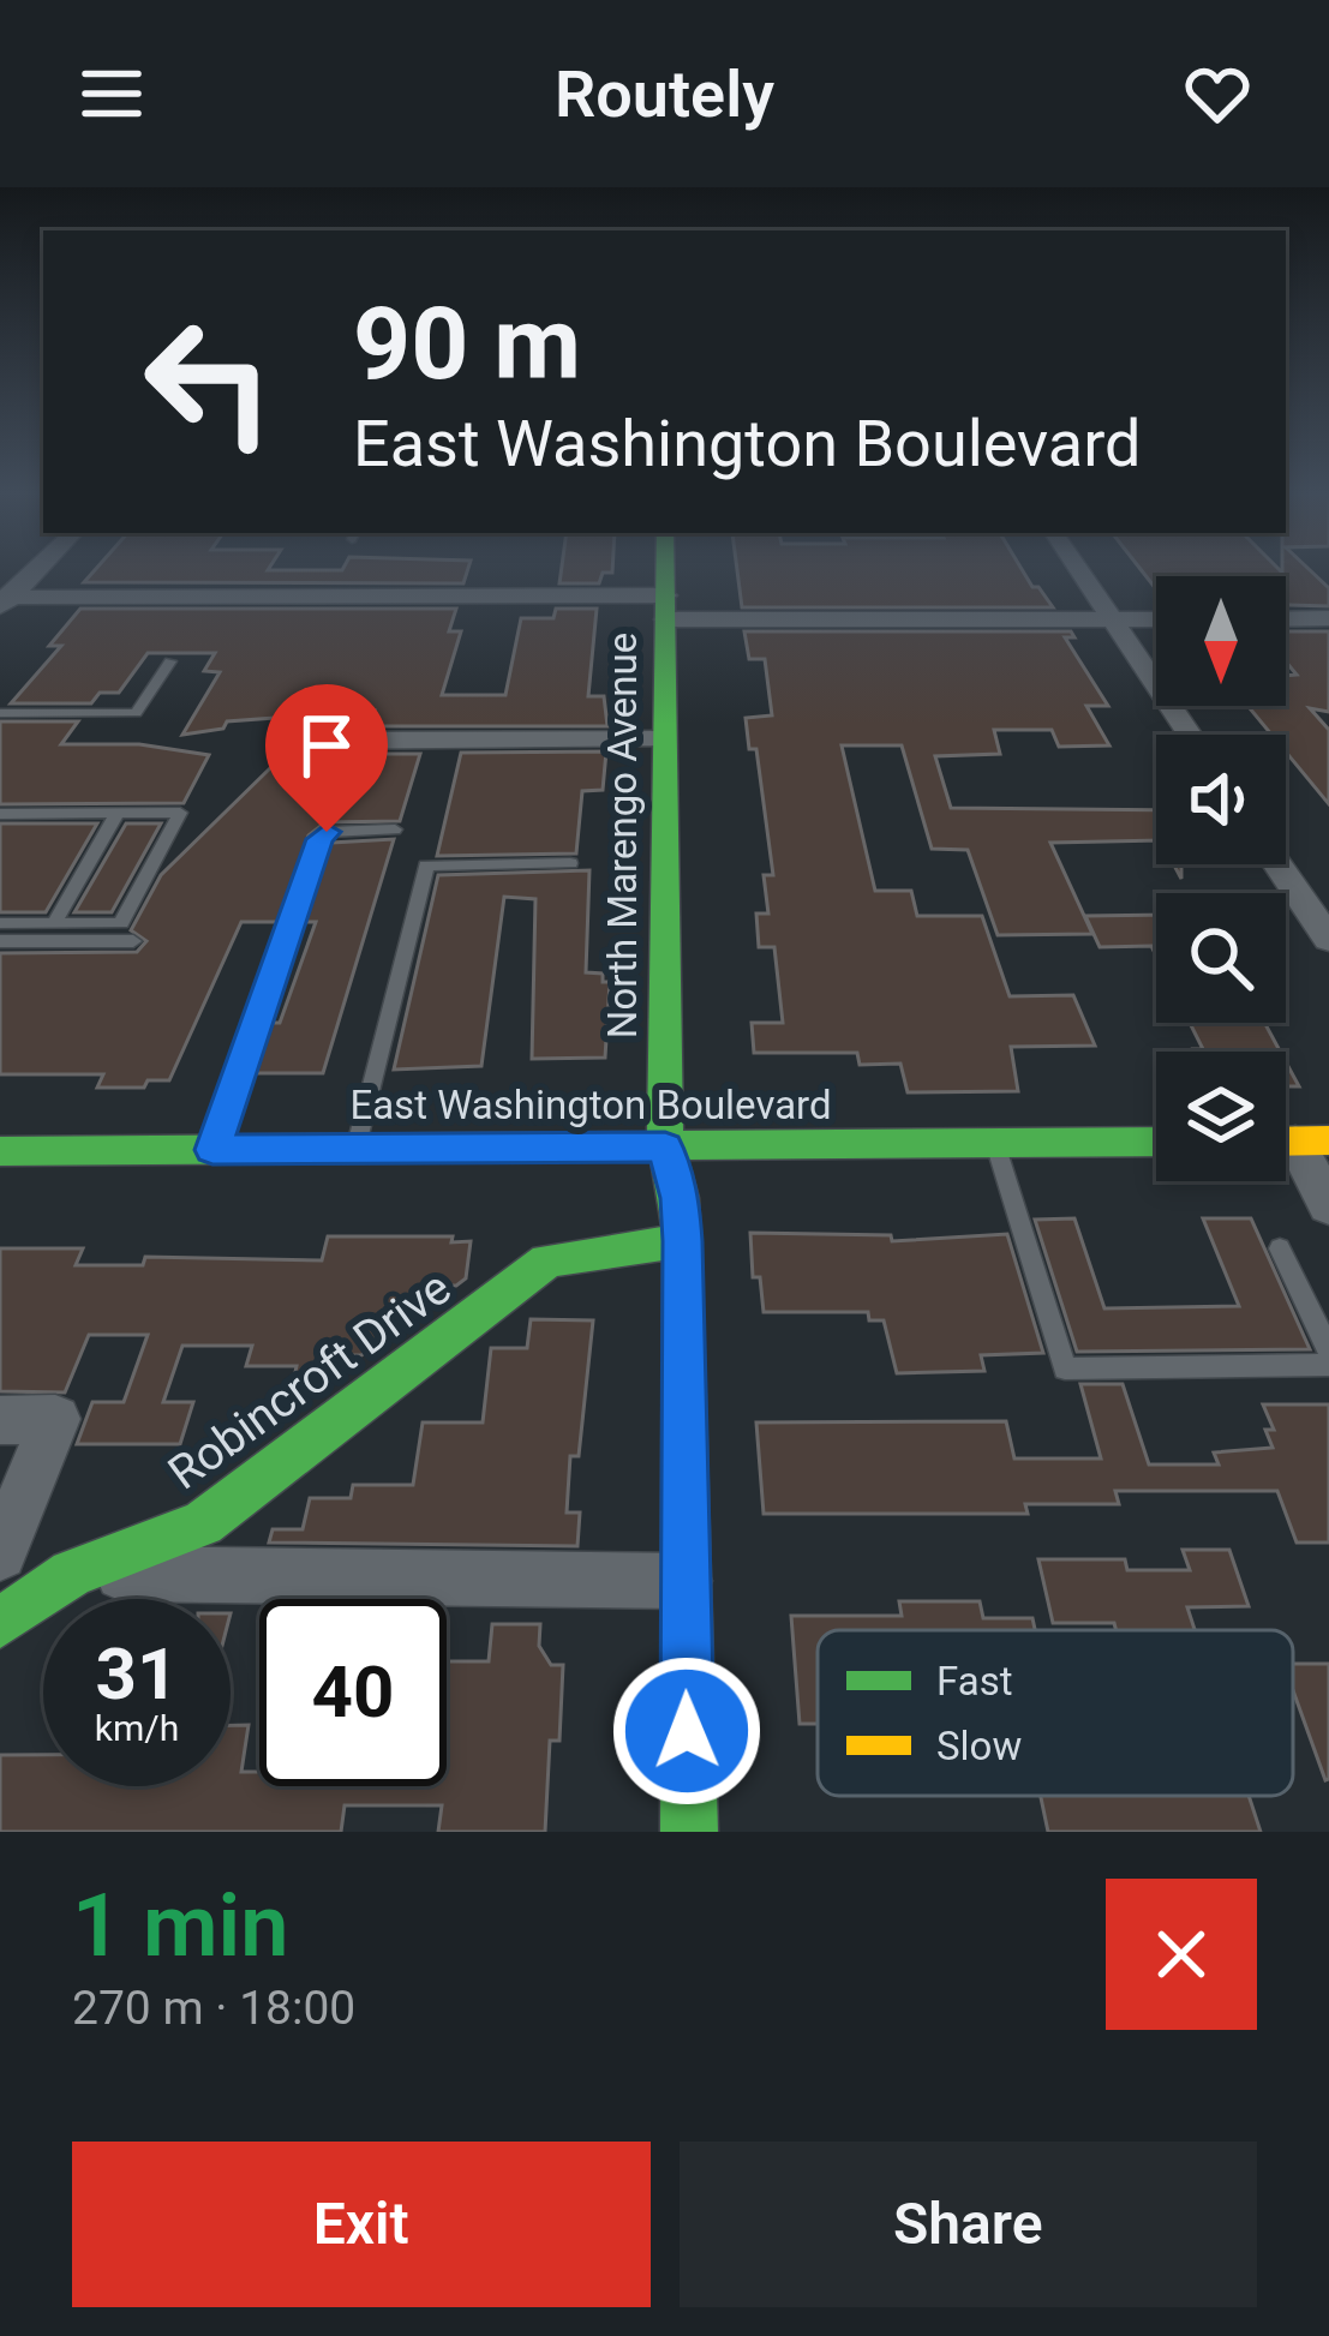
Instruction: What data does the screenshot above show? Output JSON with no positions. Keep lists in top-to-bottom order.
{
  "streets": {
    "street": ["North Marengo Avenue", "East Washington Boulevard", "Robincroft Drive"]
  },
  "crossings": [
    ["North Marengo Avenue", "East Washington Boulevard"],
    ["North Marengo Avenue", "Robincroft Drive"]
  ],
  "legend": ["Fast", "Slow"],
  "north": "bottom",
  "page": {
    "header": "Routely",
    "turn": ["90 m", "East Washington Boulevard"],
    "speed": "31 km/h",
    "limit": "40",
    "heading": ["1 min", "270 m · 18:00"],
    "buttons": ["Exit", "Share"]
  }
}
